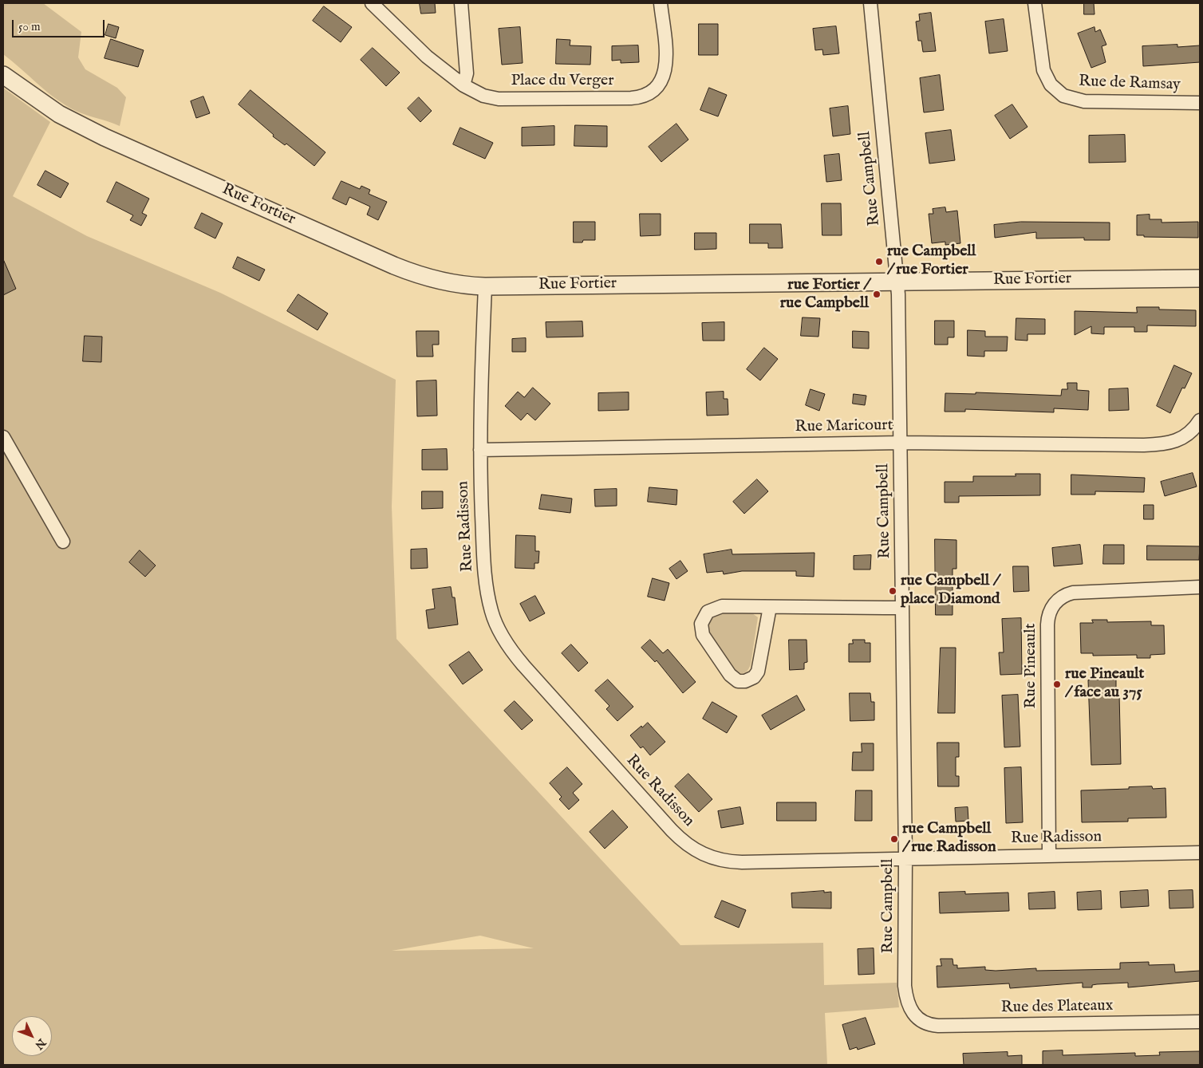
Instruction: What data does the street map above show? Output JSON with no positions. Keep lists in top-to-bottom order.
{
  "streets": {
    "street": [
      "Place du Verger",
      "Rue de Ramsay",
      "Rue Campbell",
      "Rue Fortier",
      "Rue Maricourt",
      "Rue Radisson",
      "Rue Pineault",
      "Rue des Plateaux"
    ]
  },
  "crossings": [
    ["Rue Campbell", "Rue Fortier"],
    ["Rue Campbell", "Rue Maricourt"],
    ["Rue Campbell", "Rue Radisson"],
    ["Rue Campbell", "Rue des Plateaux"],
    ["Rue Fortier", "Rue Radisson"],
    ["Rue Maricourt", "Rue Radisson"],
    ["Rue Radisson", "Rue Pineault"]
  ],
  "places": [
    "rue Campbell / rue Fortier",
    "rue Fortier / rue Campbell",
    "rue Campbell / place Diamond",
    "rue Pineault / face au 375",
    "rue Campbell / rue Radisson"
  ],
  "scale_bar": "50 m",
  "north": "bottom right"
}
